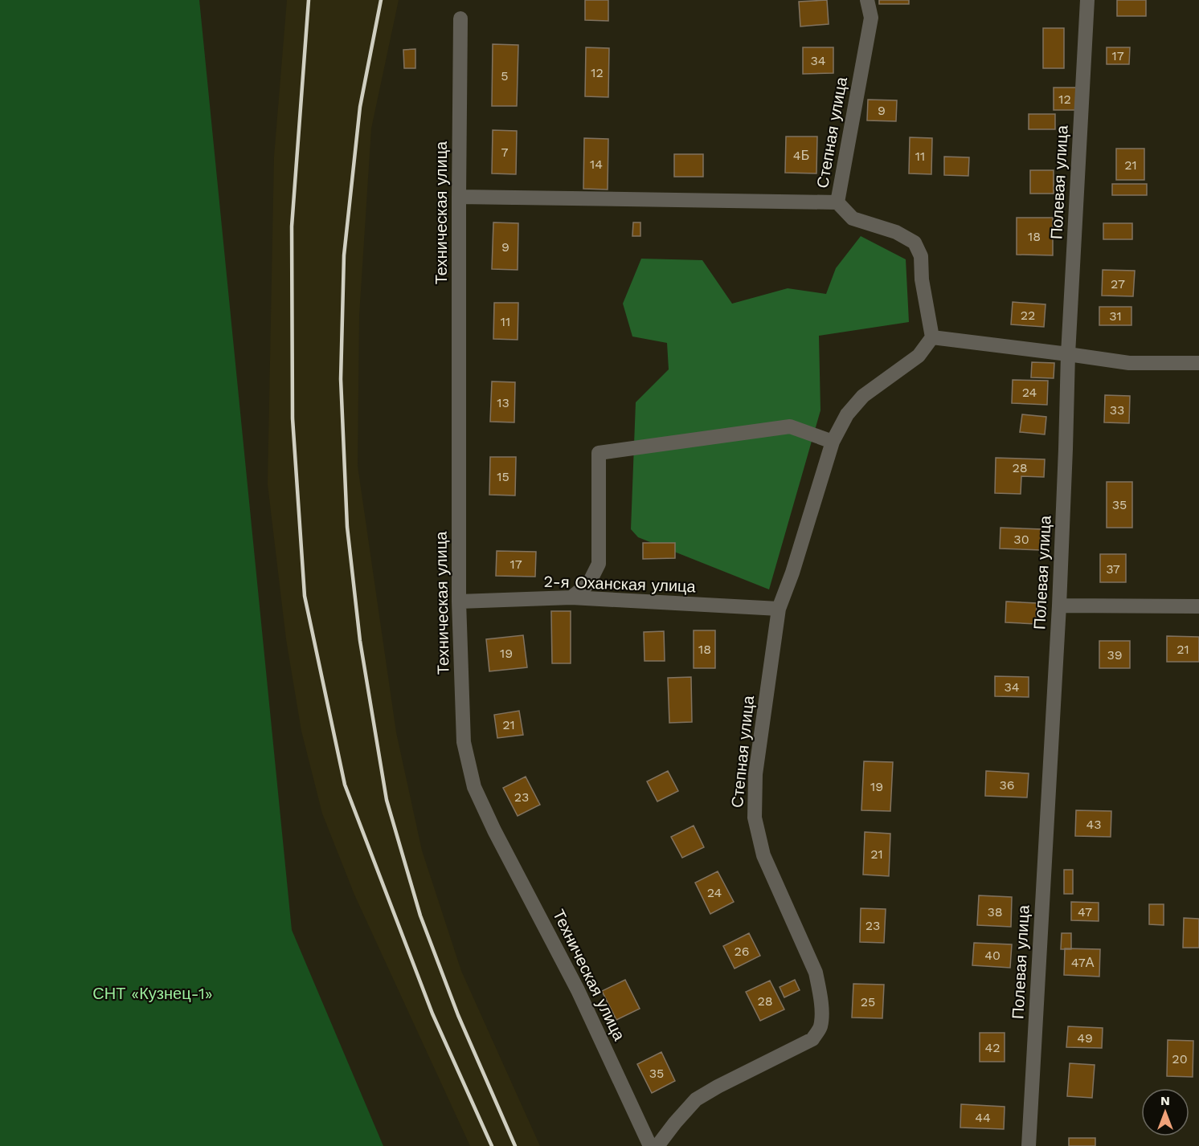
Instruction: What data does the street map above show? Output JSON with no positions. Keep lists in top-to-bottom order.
{
  "streets": {
    "street": [
      "Степная улица",
      "Полевая улица",
      "Техническая улица",
      "2-я Оханская улица"
    ]
  },
  "crossings": [
    ["Степная улица", "2-я Оханская улица"],
    ["Техническая улица", "2-я Оханская улица"]
  ],
  "parks": ["СНТ «Кузнец-1»"],
  "house_numbers": [
    "17",
    "34",
    "12",
    "5",
    "12",
    "9",
    "7",
    "4Б",
    "11",
    "14",
    "21",
    "18",
    "9",
    "27",
    "22",
    "31",
    "11",
    "24",
    "13",
    "33",
    "28",
    "15",
    "35",
    "30",
    "17",
    "37",
    "18",
    "21",
    "19",
    "39",
    "34",
    "21",
    "36",
    "19",
    "23",
    "43",
    "21",
    "24",
    "38",
    "47",
    "23",
    "26",
    "40",
    "47А",
    "28",
    "25",
    "49",
    "42",
    "20",
    "35",
    "44"
  ],
  "north": "top"
}
